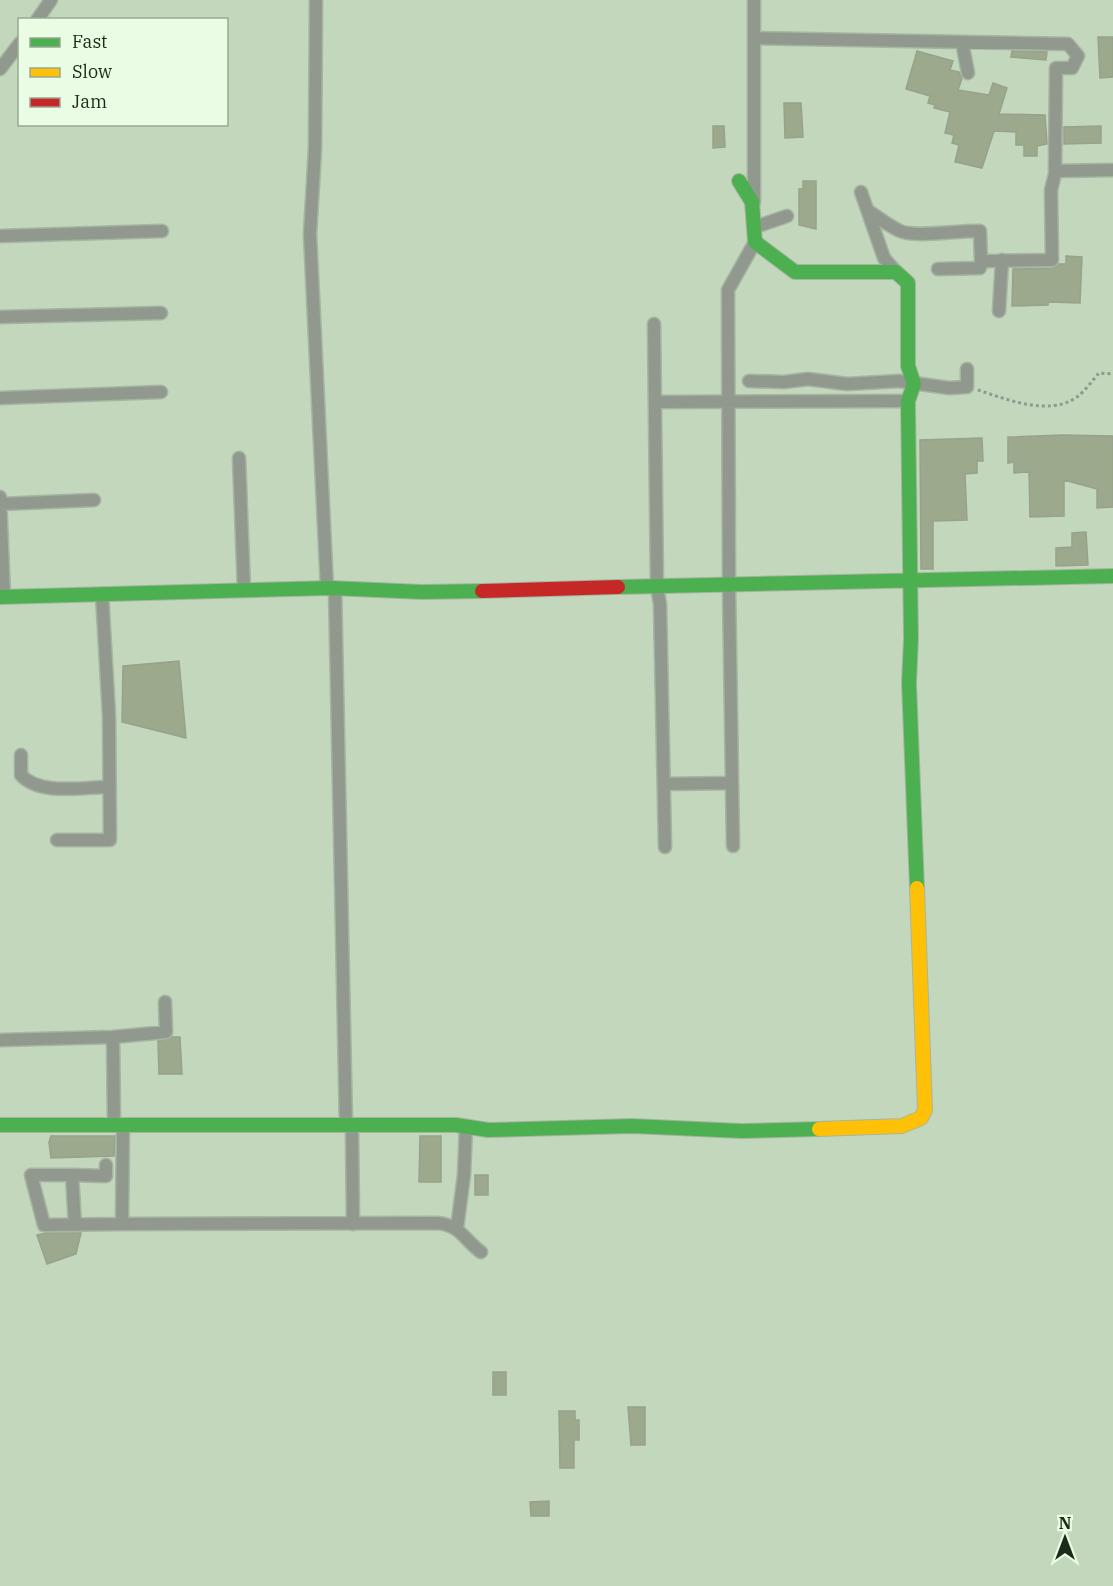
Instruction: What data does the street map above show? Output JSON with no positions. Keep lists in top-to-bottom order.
{
  "legend": ["Fast", "Slow", "Jam"],
  "north": "top"
}
